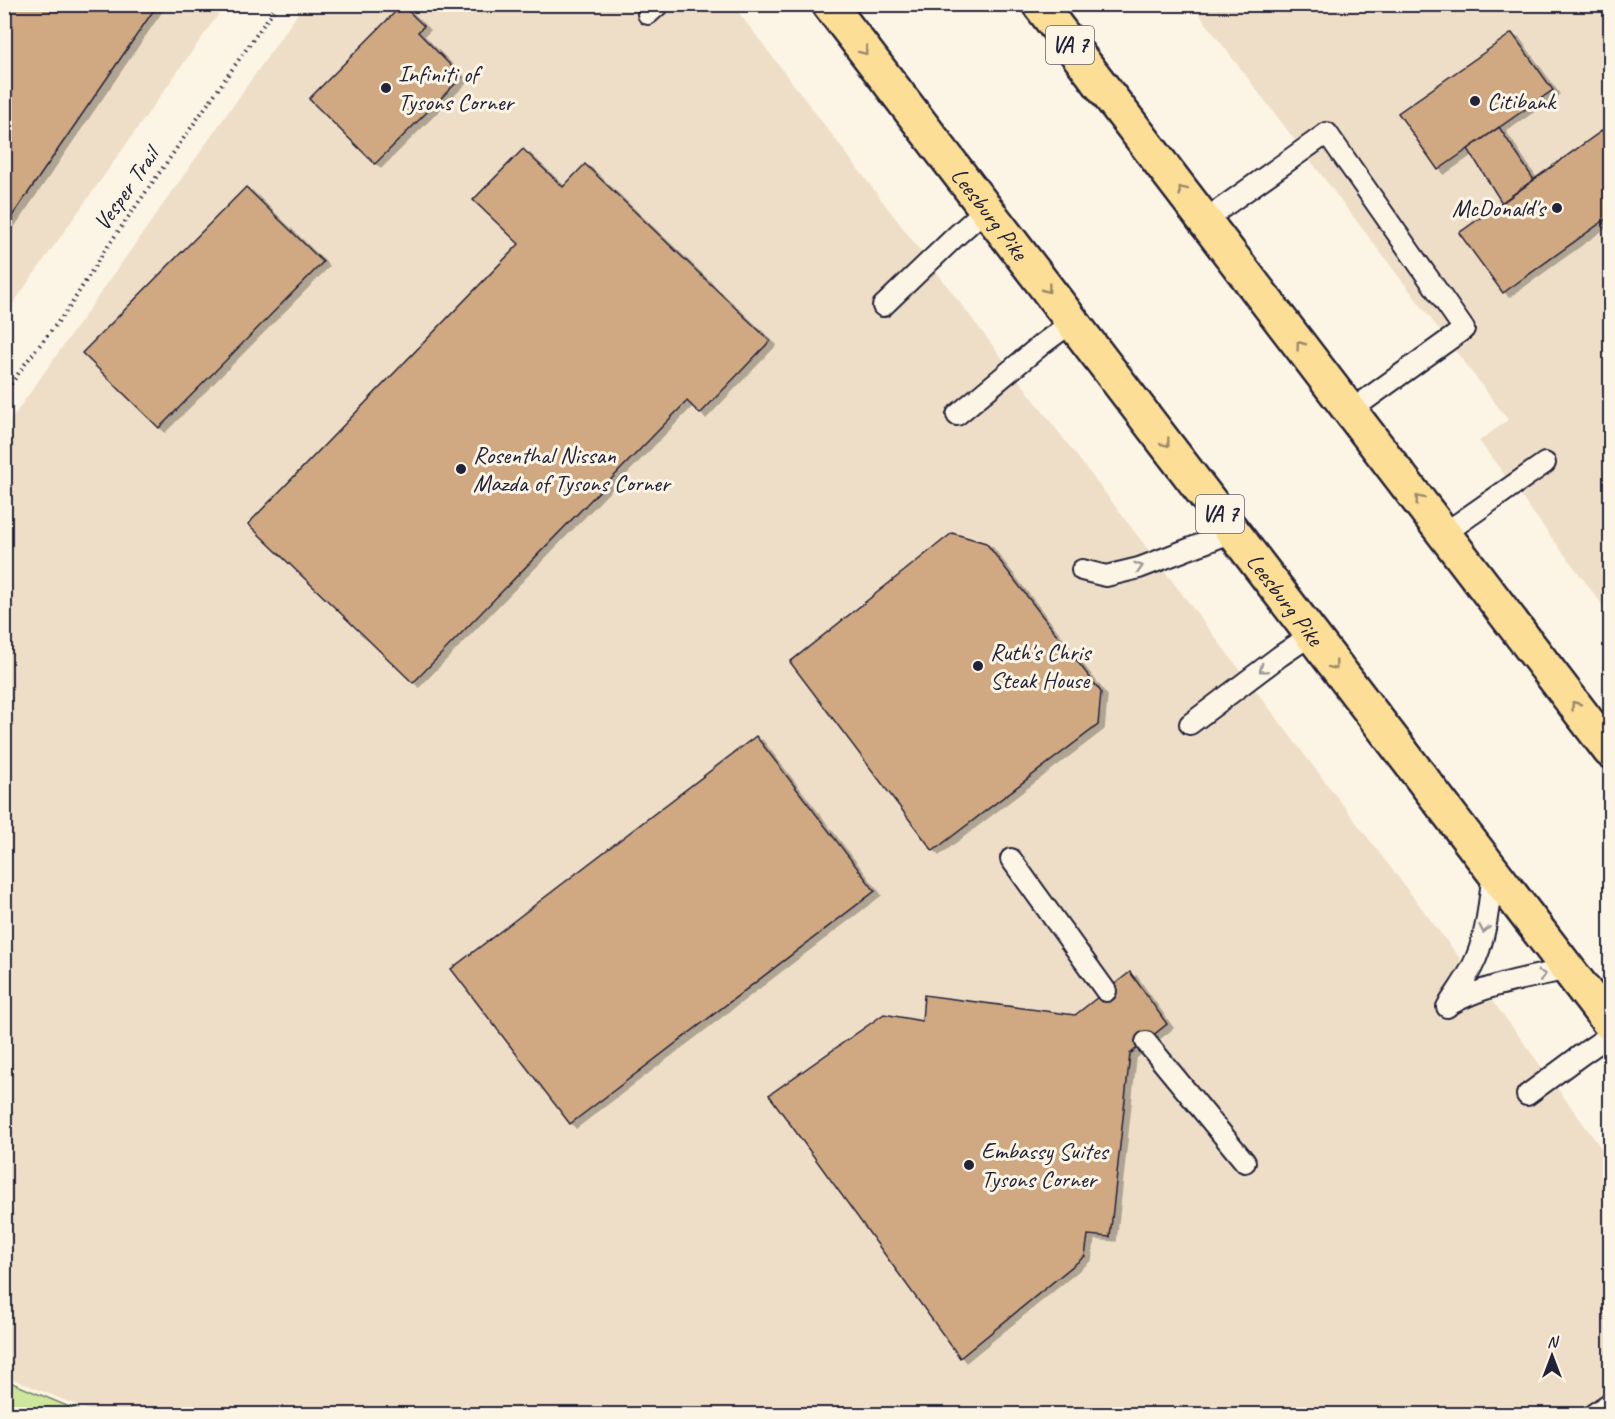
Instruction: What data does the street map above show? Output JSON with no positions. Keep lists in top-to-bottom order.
{
  "streets": {
    "highway": ["VA 7", "Leesburg Pike"],
    "path": ["Vesper Trail"]
  },
  "places": [
    "Infiniti of Tysons Corner",
    "Citibank",
    "McDonald's",
    "Rosenthal Nissan Mazda of Tysons Corner",
    "Ruth's Chris Steak House",
    "Embassy Suites Tysons Corner"
  ],
  "north": "top"
}
